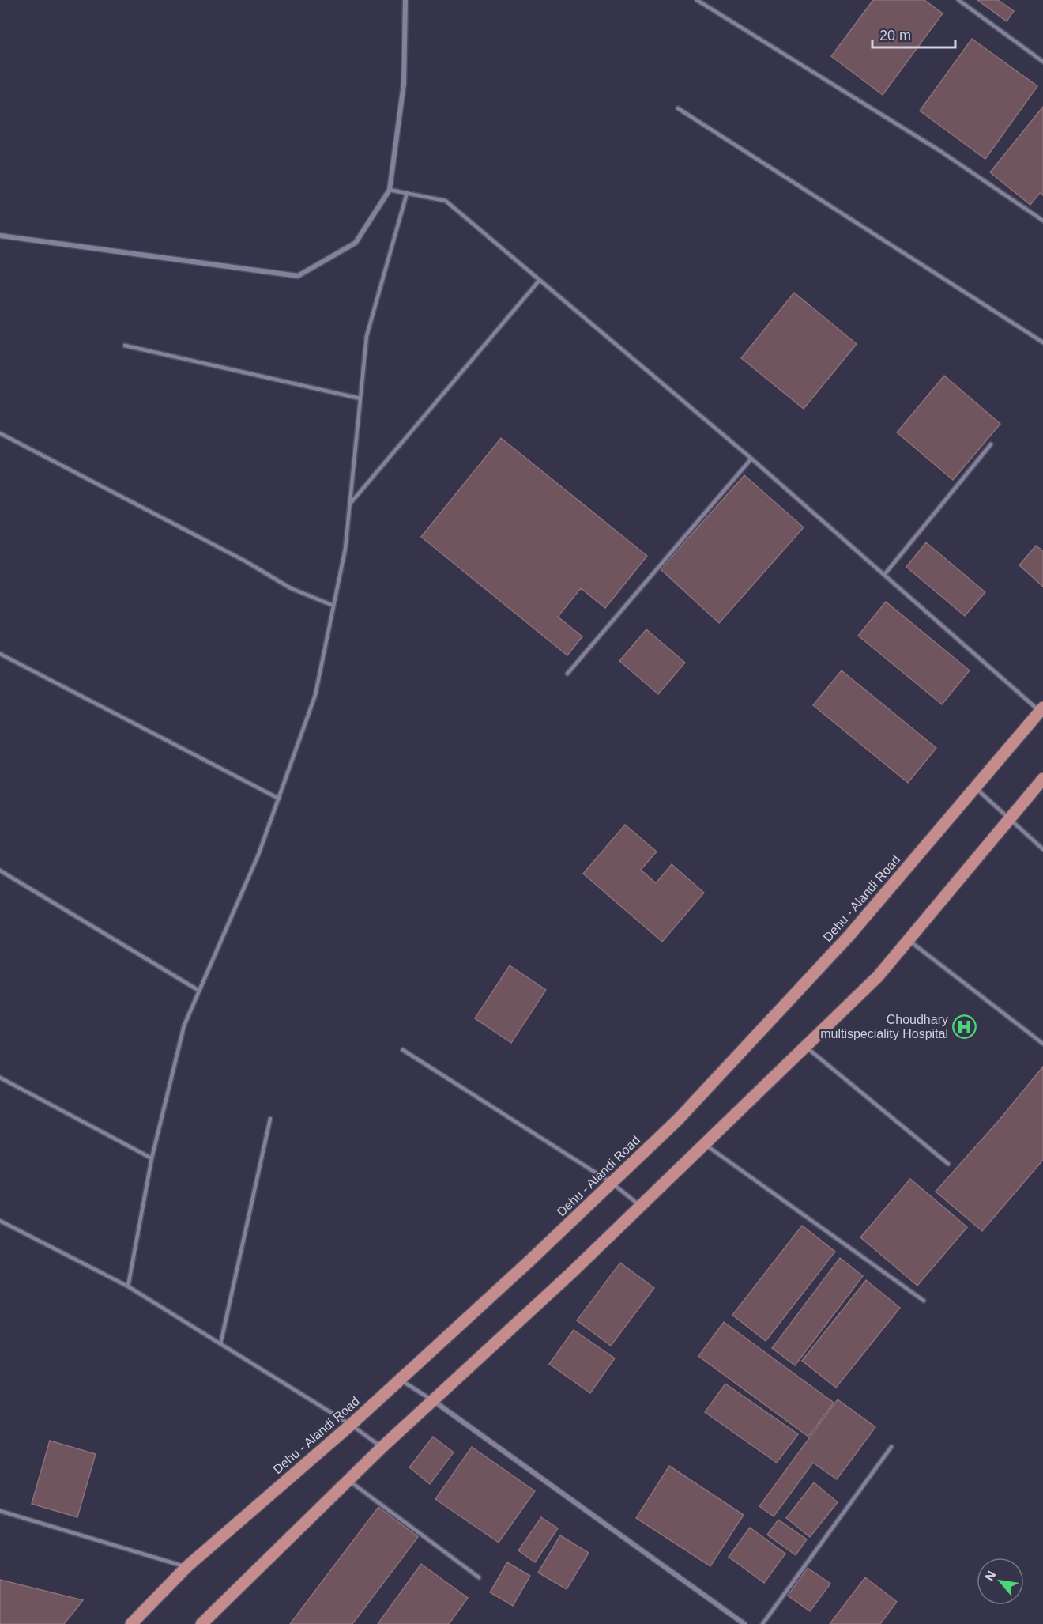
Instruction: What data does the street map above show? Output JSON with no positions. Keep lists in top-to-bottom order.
{
  "streets": {
    "main road": ["Dehu - Alandi Road"]
  },
  "places": {
    "hospital": ["Choudhary multispeciality Hospital"]
  },
  "scale_bar": "20 m",
  "north": "top left"
}
